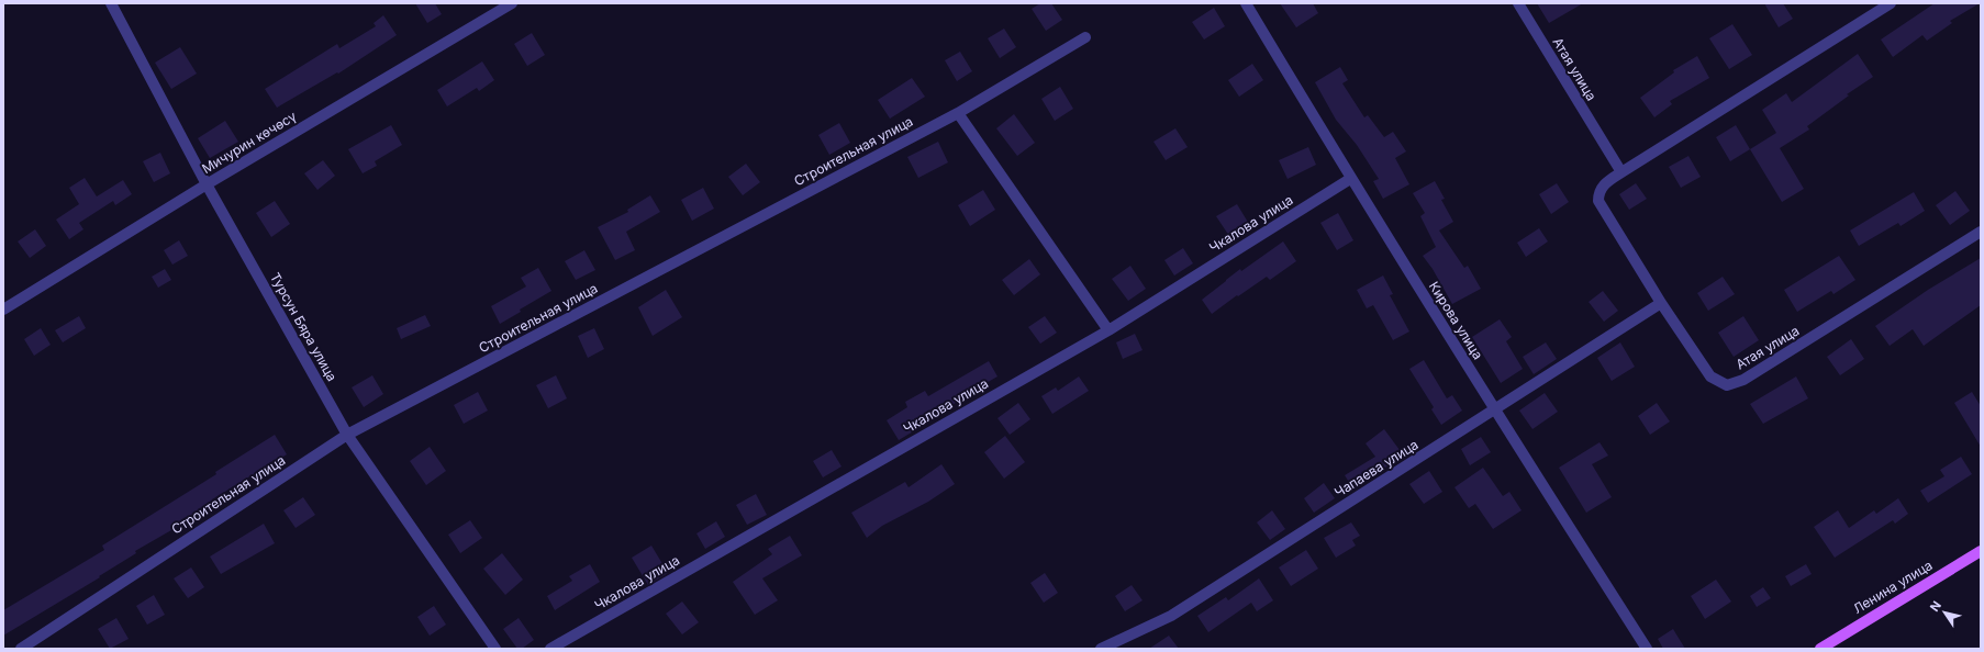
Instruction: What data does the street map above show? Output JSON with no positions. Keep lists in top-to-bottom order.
{
  "streets": {
    "main road": ["Ленина улица"],
    "street": [
      "Атая улица",
      "Мичурин көчөсү",
      "Строительная улица",
      "Чкалова улица",
      "Кирова улица",
      "Турсун Бяра улица",
      "Чапаева улица"
    ]
  },
  "crossings": [
    ["Атая улица", "Чапаева улица"],
    ["Мичурин көчөсү", "Турсун Бяра улица"],
    ["Строительная улица", "Турсун Бяра улица"],
    ["Чкалова улица", "Кирова улица"],
    ["Кирова улица", "Чапаева улица"]
  ],
  "north": "top left"
}
